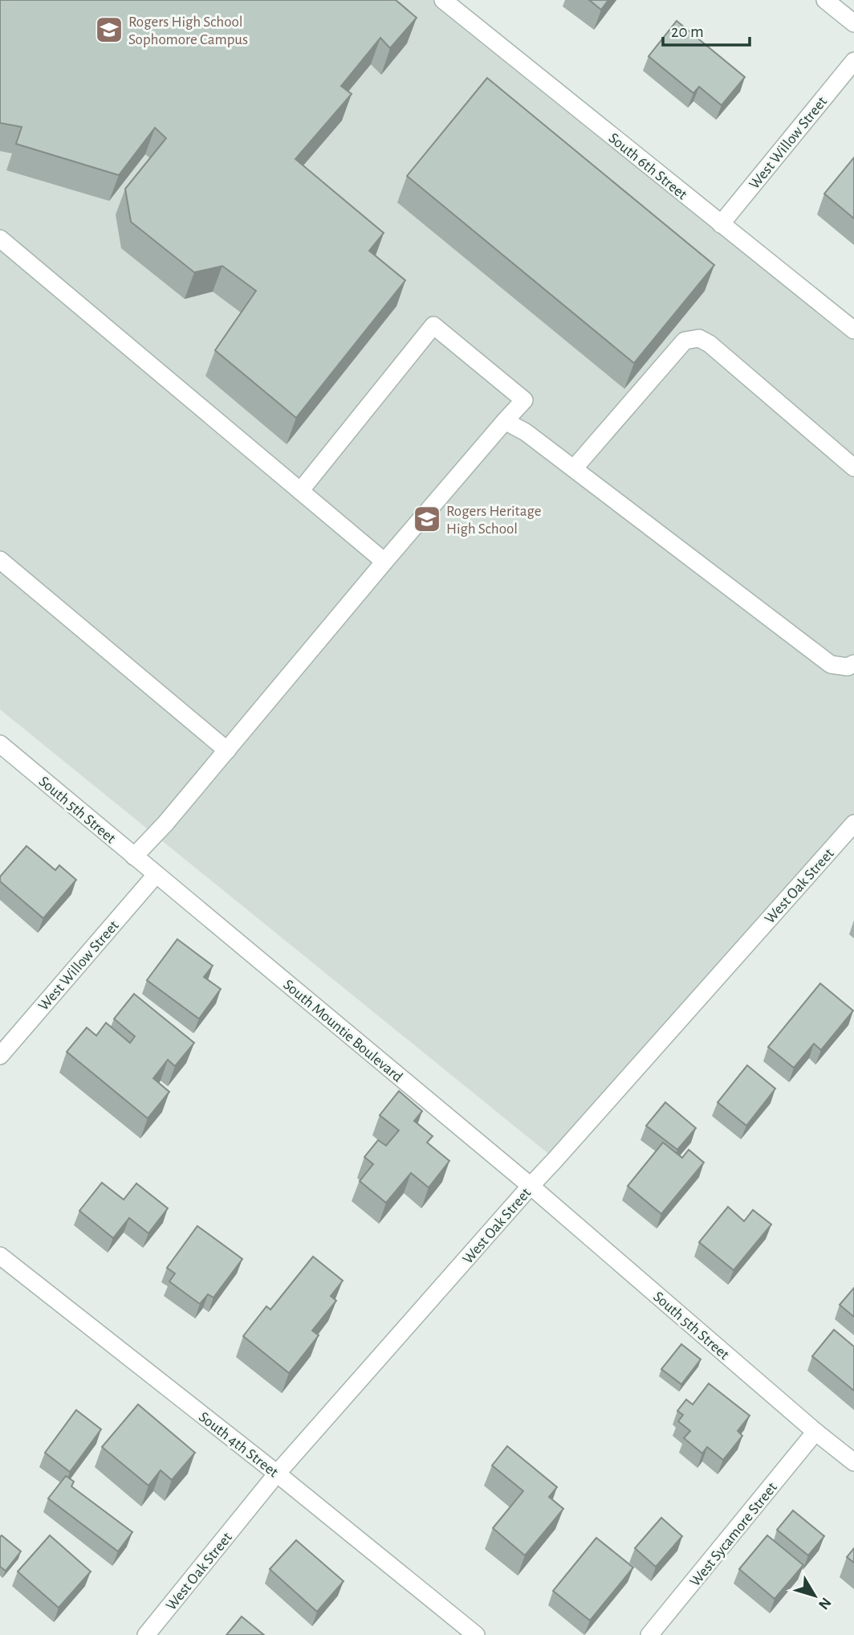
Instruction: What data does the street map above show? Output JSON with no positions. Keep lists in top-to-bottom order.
{
  "streets": {
    "street": [
      "West Willow Street",
      "South 6th Street",
      "South 5th Street",
      "West Oak Street",
      "South Mountie Boulevard",
      "South 4th Street",
      "West Sycamore Street"
    ]
  },
  "crossings": [
    ["West Willow Street", "South 6th Street"],
    ["West Willow Street", "South 5th Street"],
    ["West Willow Street", "South Mountie Boulevard"],
    ["South 5th Street", "West Oak Street"],
    ["South 5th Street", "South Mountie Boulevard"],
    ["South 5th Street", "West Sycamore Street"],
    ["West Oak Street", "South Mountie Boulevard"],
    ["West Oak Street", "South 4th Street"]
  ],
  "places": {
    "school or university": ["Rogers High School Sophomore Campus", "Rogers Heritage High School"]
  },
  "scale_bar": "20 m",
  "north": "bottom right"
}
